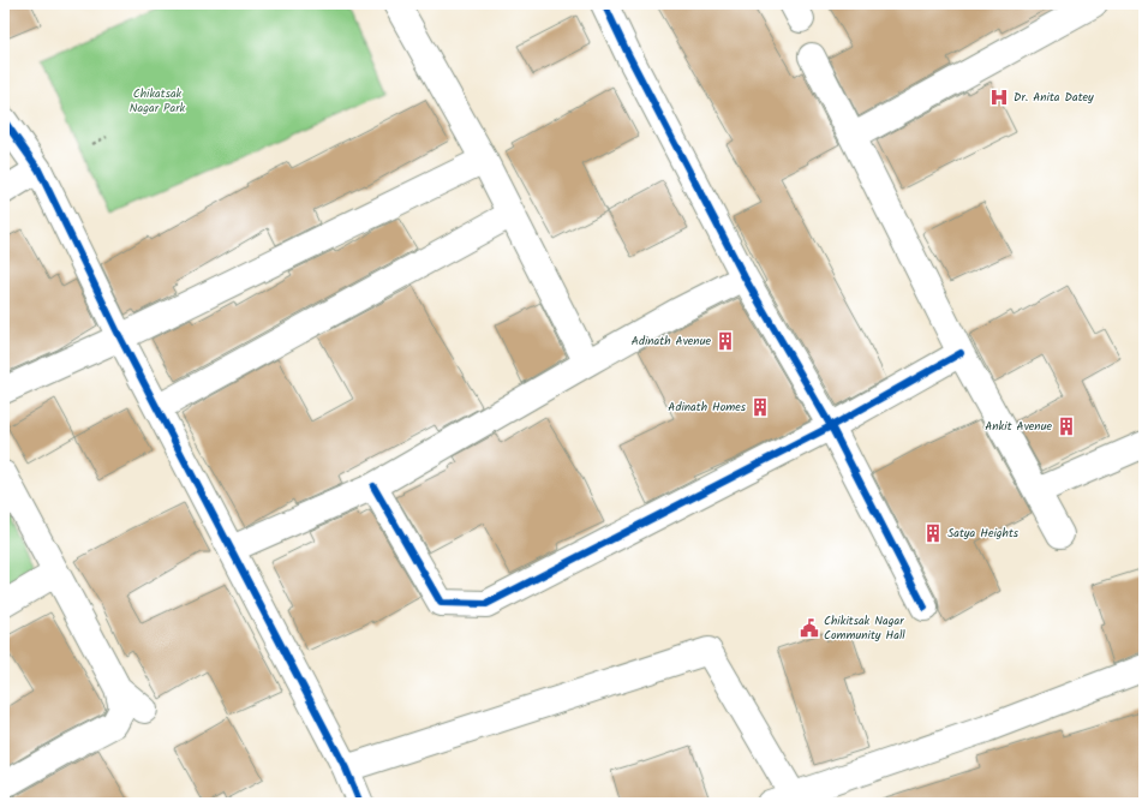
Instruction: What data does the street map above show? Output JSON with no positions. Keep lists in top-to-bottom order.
{
  "parks": ["Chikatsak Nagar Park"],
  "places": {
    "hospital": ["Dr. Anita Datey"],
    "building": [
      "Adinath Avenue",
      "Adinath Homes",
      "Ankit Avenue",
      "Satya Heights"
    ],
    "public building": ["Chikitsak Nagar Community Hall"]
  }
}
